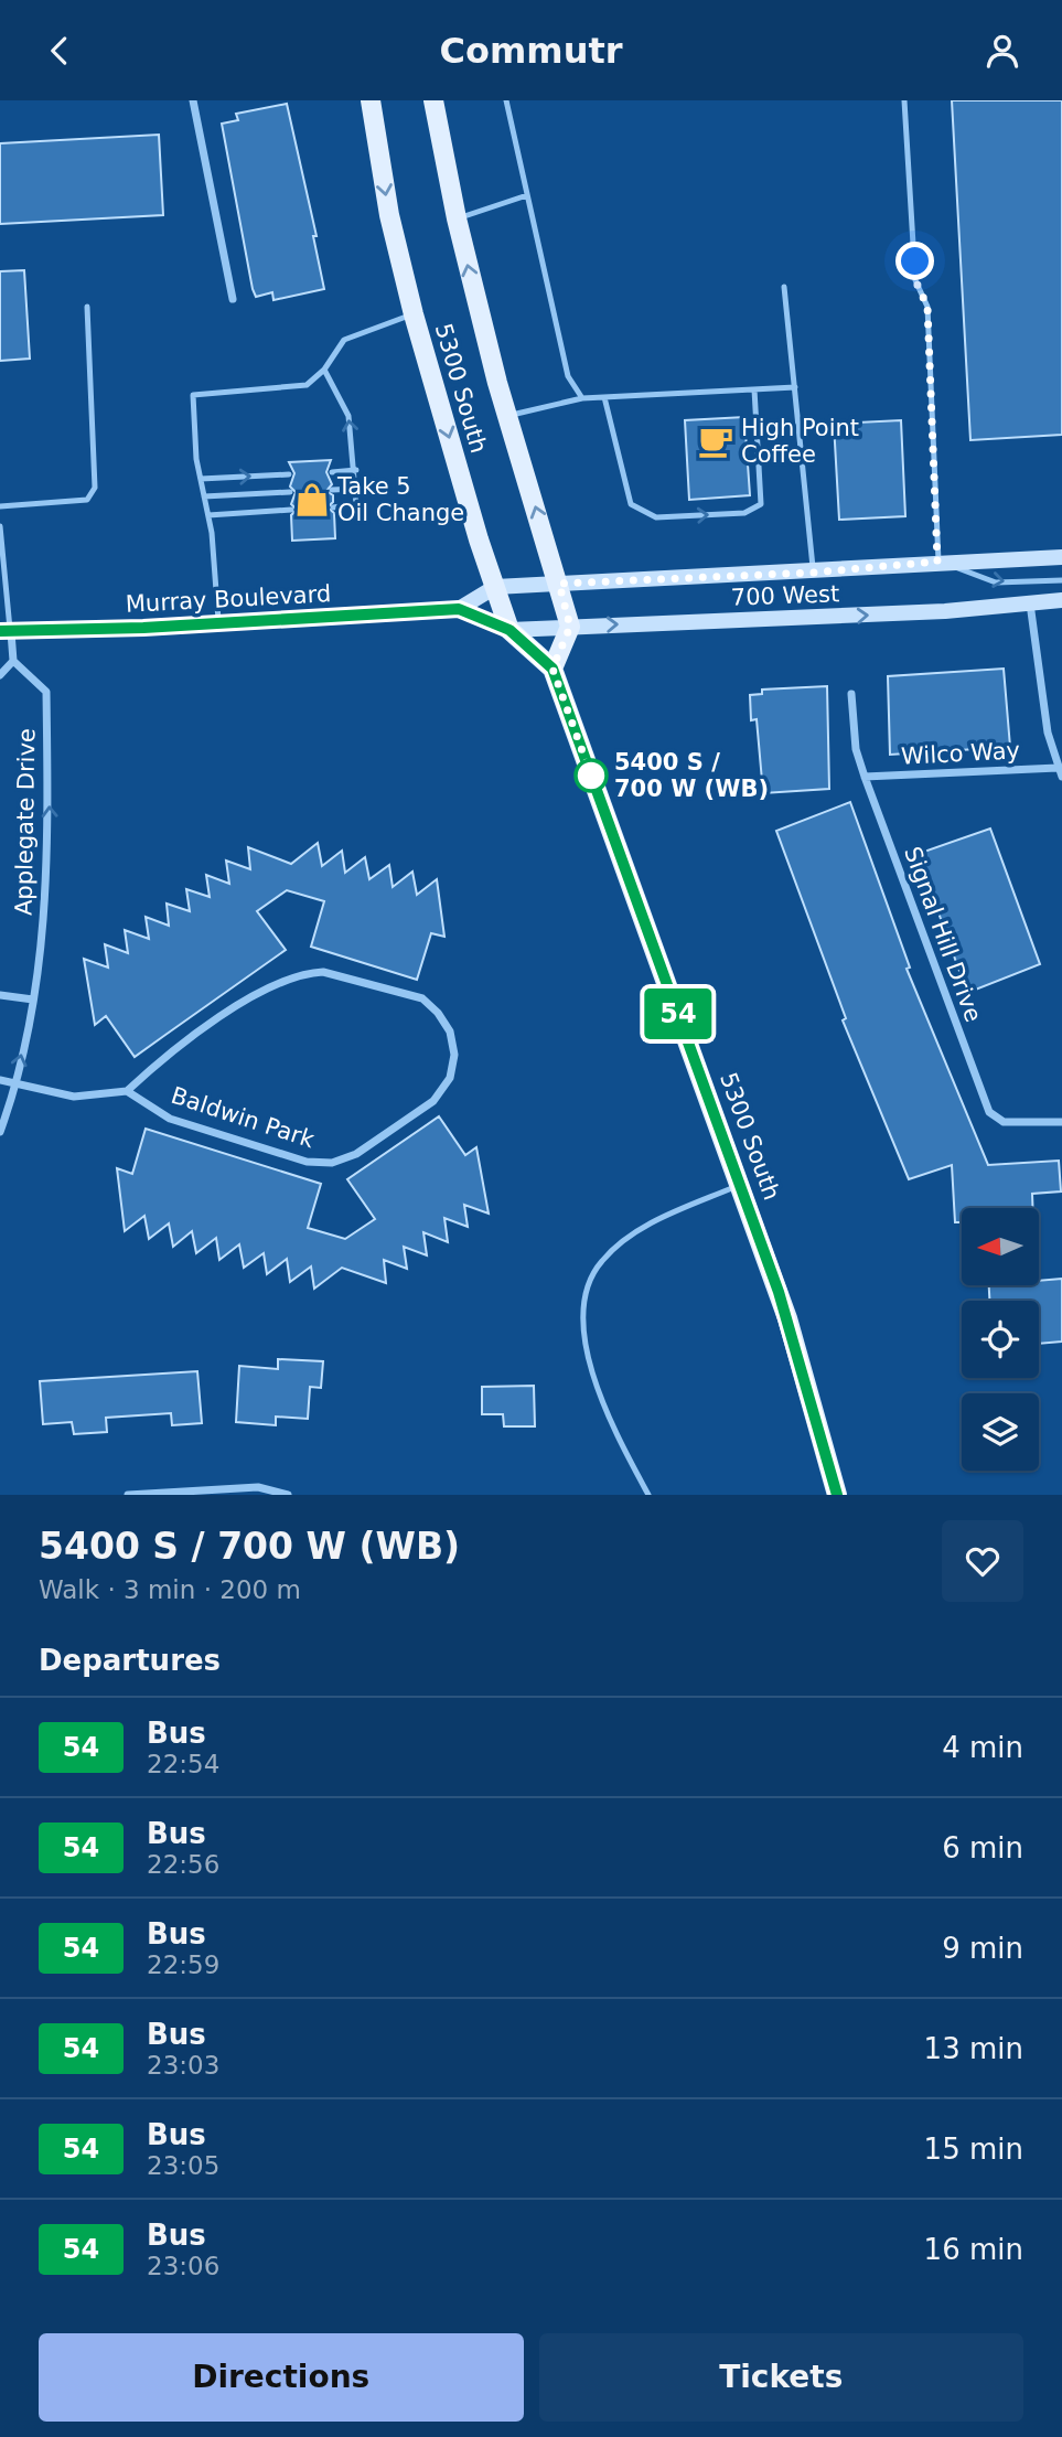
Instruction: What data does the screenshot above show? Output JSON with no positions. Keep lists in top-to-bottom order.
{
  "streets": {
    "main road": ["5300 South", "700 West", "Murray Boulevard"],
    "street": [
      "Wilco Way",
      "Applegate Drive",
      "Signal Hill Drive",
      "Baldwin Park"
    ]
  },
  "crossings": [
    ["5300 South", "700 West"],
    ["5300 South", "Murray Boulevard"],
    ["700 West", "Murray Boulevard"],
    ["Wilco Way", "Signal Hill Drive"]
  ],
  "one_way": ["Applegate Drive"],
  "places": {
    "cafe": ["High Point Coffee"],
    "shop": ["Take 5 Oil Change"],
    "other": ["5400 S / 700 W (WB)"]
  },
  "lines": ["bus line 54"],
  "north": "left",
  "page": {
    "header": "Commutr",
    "on_map": "54",
    "heading": [
      ["5400 S / 700 W (WB)", "Walk · 3 min · 200 m"],
      "Departures"
    ],
    "list": [
      {
        "mark": "54",
        "name": "Bus",
        "note": "22:54",
        "value": "4 min"
      },
      {
        "mark": "54",
        "name": "Bus",
        "note": "22:56",
        "value": "6 min"
      },
      {
        "mark": "54",
        "name": "Bus",
        "note": "22:59",
        "value": "9 min"
      },
      {
        "mark": "54",
        "name": "Bus",
        "note": "23:03",
        "value": "13 min"
      },
      {
        "mark": "54",
        "name": "Bus",
        "note": "23:05",
        "value": "15 min"
      },
      {
        "mark": "54",
        "name": "Bus",
        "note": "23:06",
        "value": "16 min"
      }
    ],
    "buttons": ["Directions", "Tickets"]
  }
}
